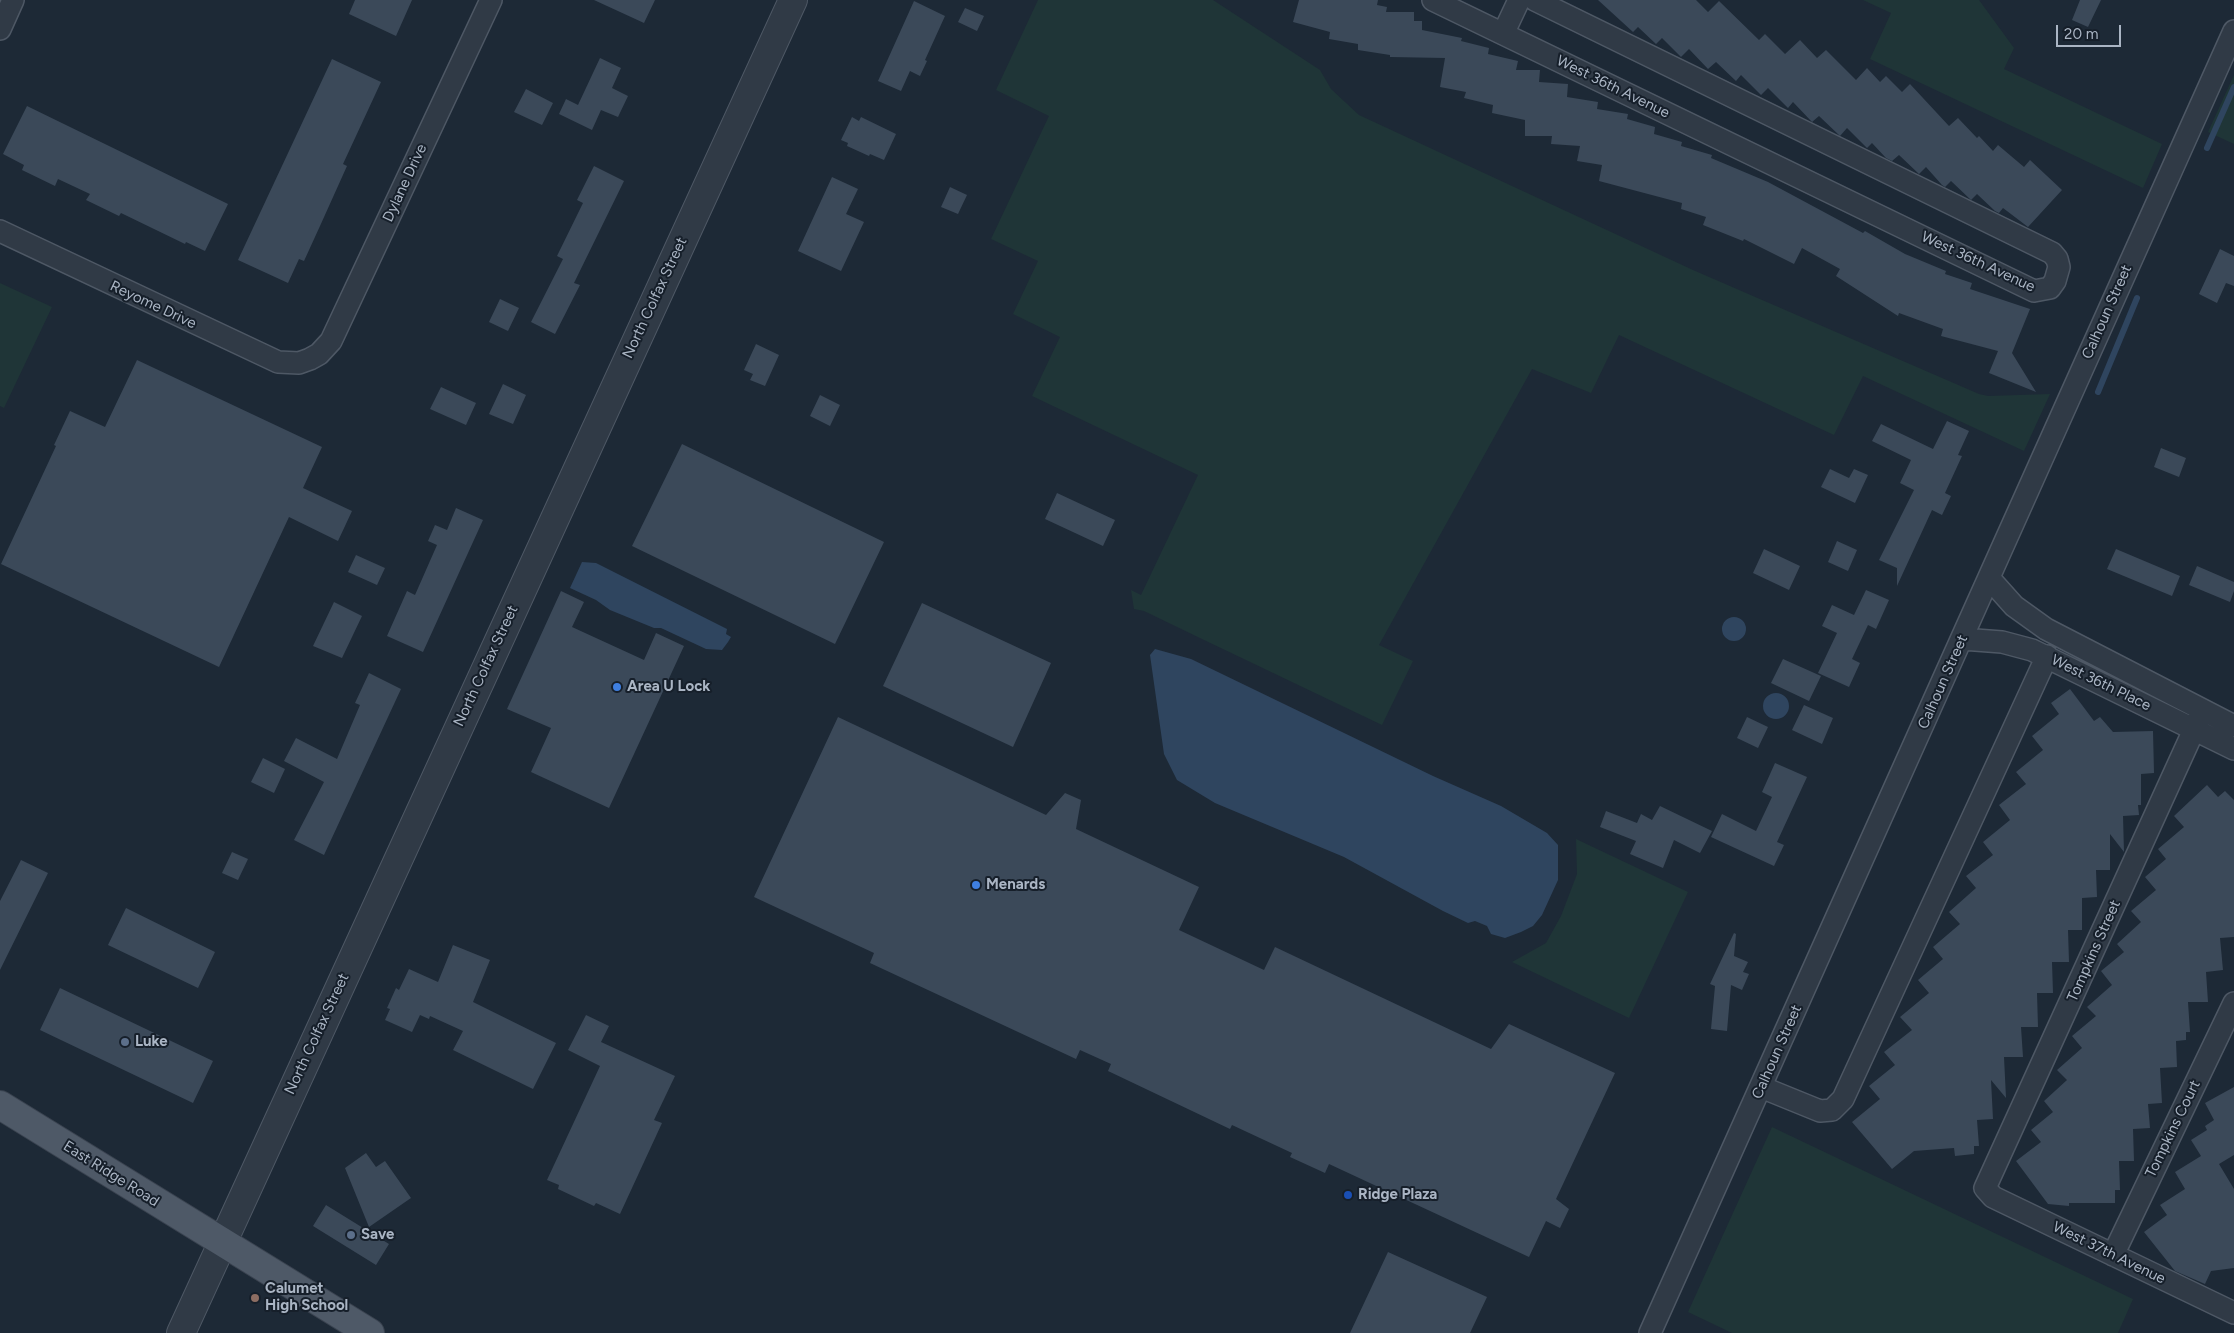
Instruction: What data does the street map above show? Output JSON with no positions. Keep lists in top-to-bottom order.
{
  "streets": {
    "main road": ["East Ridge Road"],
    "street": [
      "West 36th Avenue",
      "Dylane Drive",
      "North Colfax Street",
      "Reyome Drive",
      "Calhoun Street",
      "West 36th Place",
      "Tompkins Street",
      "Tompkins Court",
      "West 37th Avenue"
    ]
  },
  "crossings": [
    ["Dylane Drive", "Reyome Drive"],
    ["North Colfax Street", "East Ridge Road"],
    ["Calhoun Street", "West 36th Place"],
    ["West 36th Place", "Tompkins Street"],
    ["Tompkins Street", "West 37th Avenue"],
    ["Tompkins Court", "West 37th Avenue"]
  ],
  "places": [
    "Area U Lock",
    "Menards",
    "Luke",
    "Ridge Plaza",
    "Save",
    "Calumet High School"
  ],
  "scale_bar": "20 m"
}
